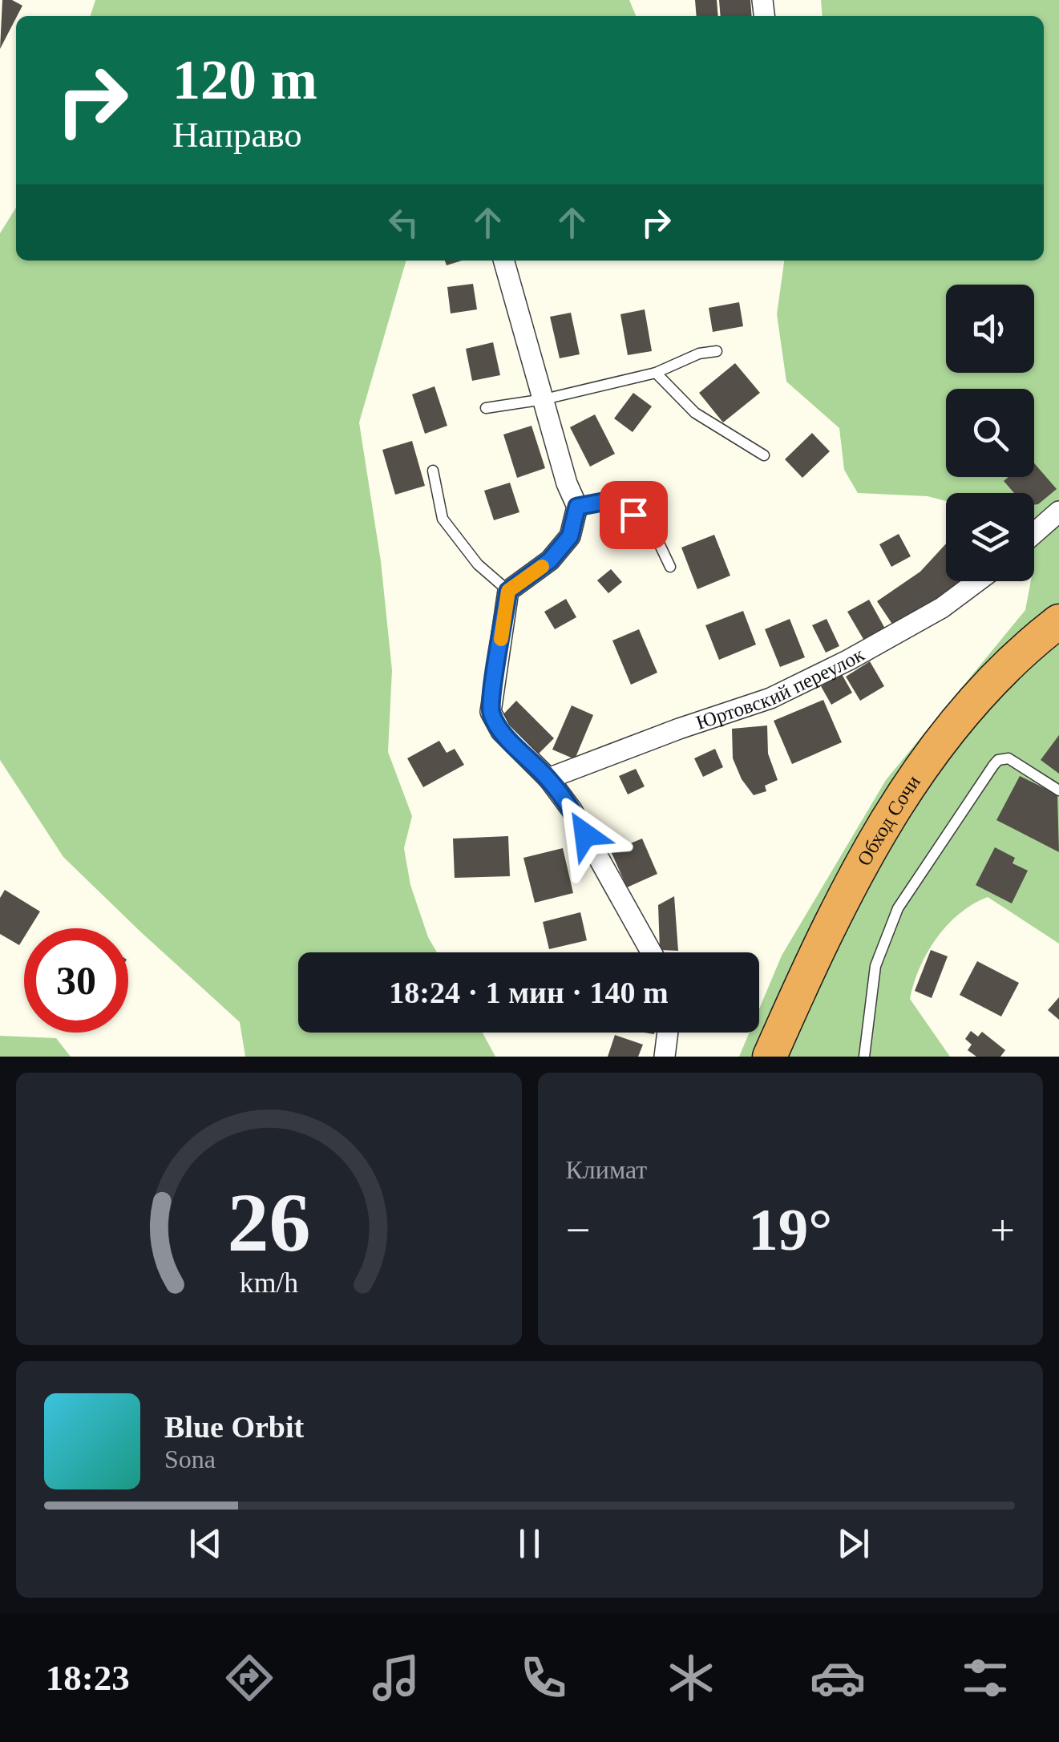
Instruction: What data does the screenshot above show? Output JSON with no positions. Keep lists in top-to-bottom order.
{
  "streets": {
    "highway": ["Обход Сочи"],
    "street": ["Юртовский переулок"]
  },
  "page": {
    "turn": ["120 m", "Направо"],
    "limit": "30",
    "trip": "18:24 · 1 мин · 140 m",
    "tile": "Климат",
    "heat": ["−", "19°", "+"],
    "song": ["Blue Orbit", "Sona"],
    "tabs": "18:23",
    "gauge": ["26", "km/h"]
  }
}
